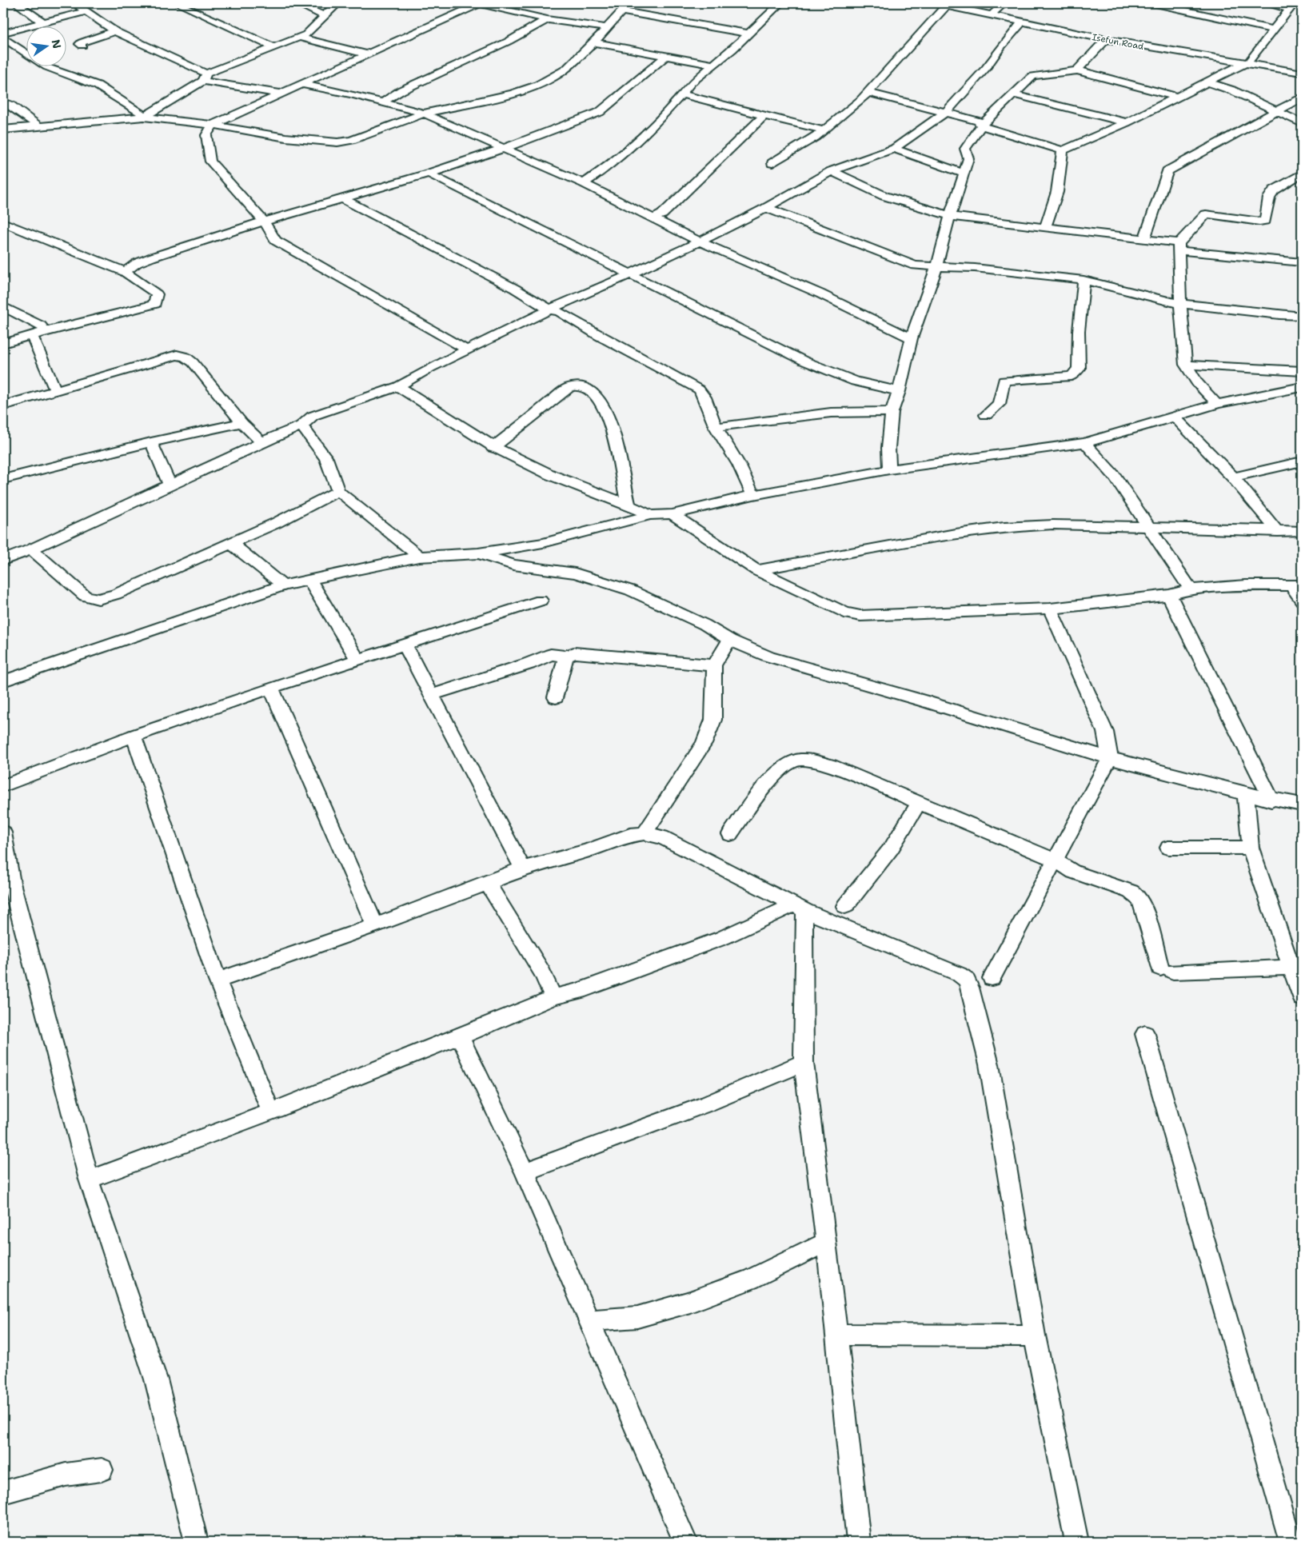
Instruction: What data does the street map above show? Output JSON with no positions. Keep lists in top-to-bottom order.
{
  "streets": {
    "street": ["Isefun Road"]
  },
  "north": "right"
}
